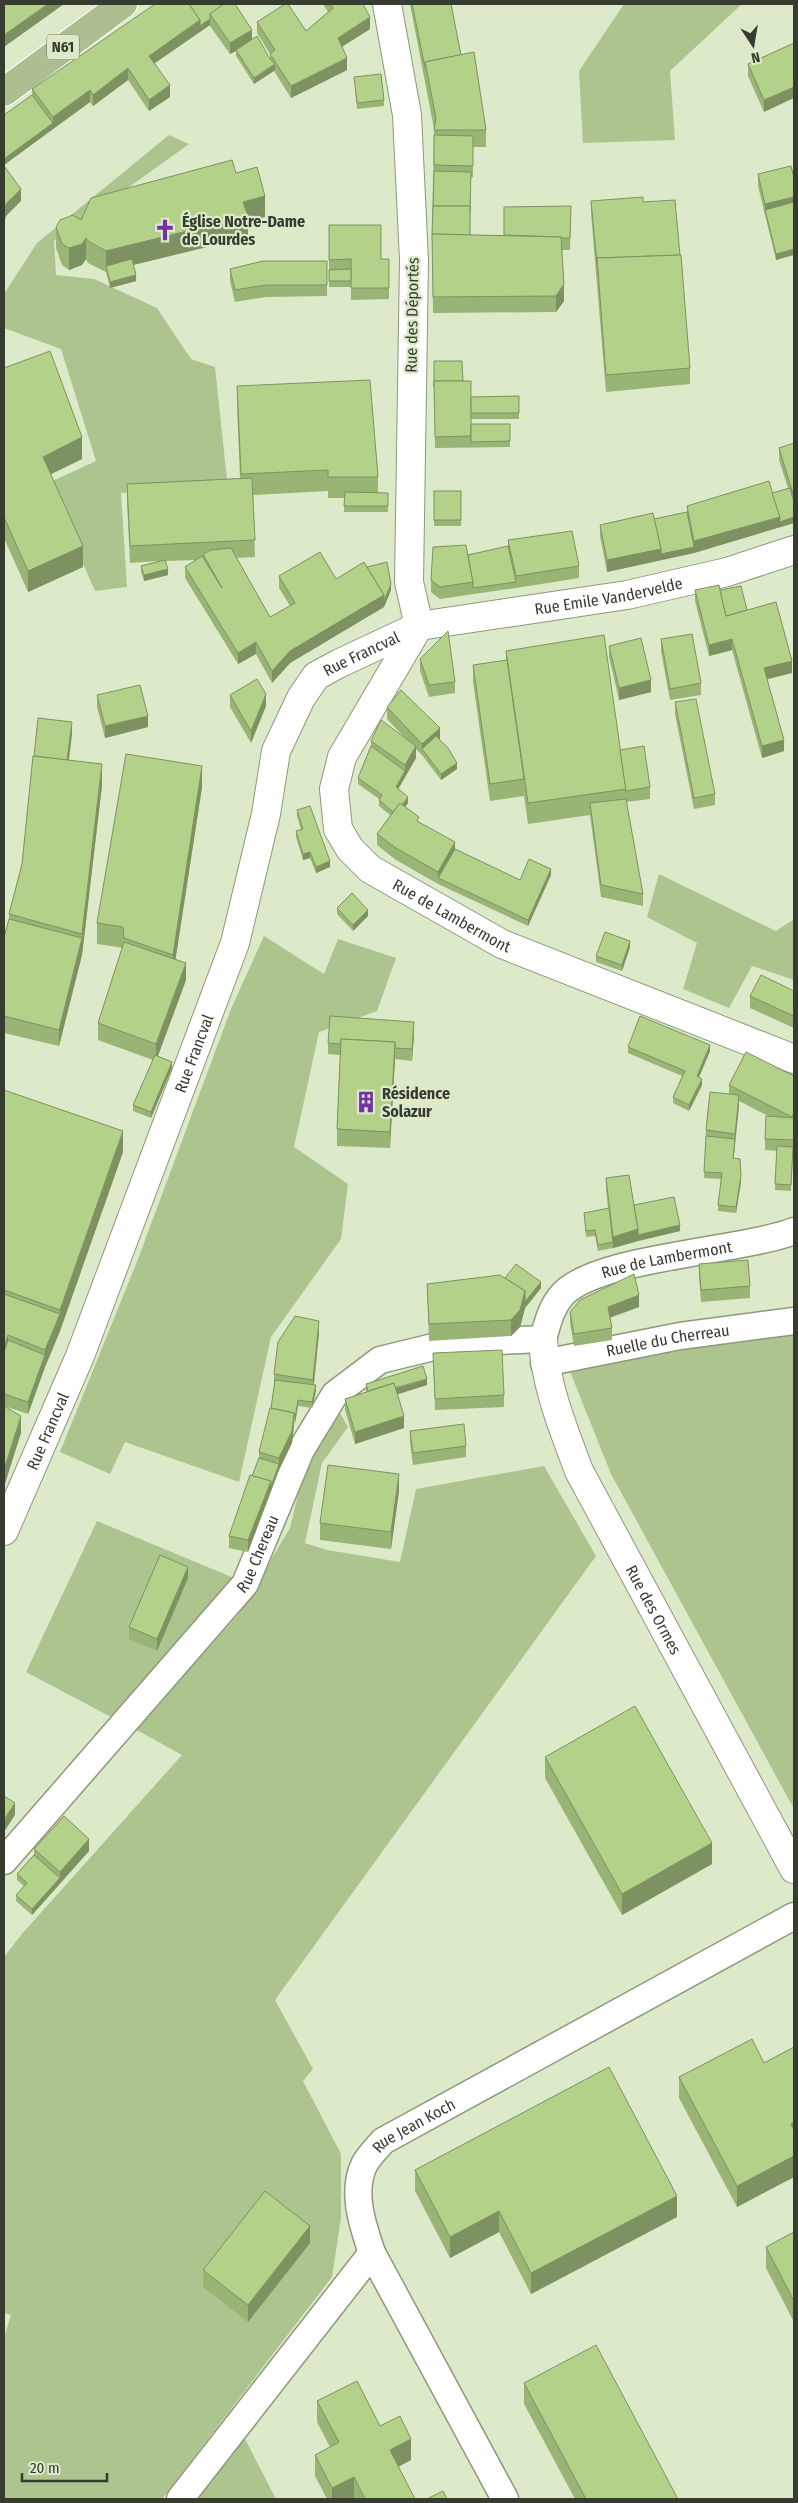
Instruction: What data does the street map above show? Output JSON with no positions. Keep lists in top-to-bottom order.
{
  "streets": {
    "main road": ["N61"],
    "street": [
      "Rue des Déportés",
      "Rue Emile Vandervelde",
      "Rue Francval",
      "Rue de Lambermont",
      "Ruelle du Cherreau",
      "Rue Chereau",
      "Rue des Ormes",
      "Rue Jean Koch"
    ]
  },
  "crossings": [
    ["Rue des Déportés", "Rue Emile Vandervelde"],
    ["Rue des Déportés", "Rue Francval"],
    ["Rue des Déportés", "Rue de Lambermont"],
    ["Rue Emile Vandervelde", "Rue Francval"],
    ["Rue Emile Vandervelde", "Rue de Lambermont"],
    ["Rue Francval", "Rue de Lambermont"],
    ["Rue de Lambermont", "Ruelle du Cherreau"],
    ["Rue de Lambermont", "Rue Chereau"],
    ["Rue de Lambermont", "Rue des Ormes"],
    ["Ruelle du Cherreau", "Rue Chereau"],
    ["Ruelle du Cherreau", "Rue des Ormes"],
    ["Rue Chereau", "Rue des Ormes"]
  ],
  "places": {
    "church": ["Église Notre-Dame de Lourdes"],
    "building": ["Résidence Solazur"]
  },
  "scale_bar": "20 m",
  "north": "bottom"
}
